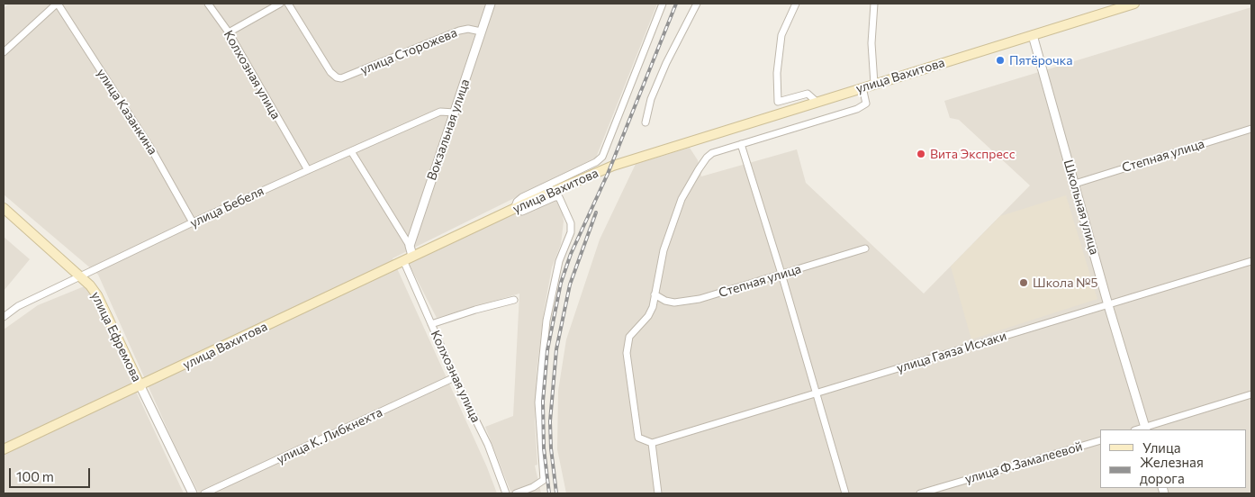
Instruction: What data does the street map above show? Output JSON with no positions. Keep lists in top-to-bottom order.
{
  "streets": {
    "main road": ["улица Вахитова", "улица Ефремова"],
    "street": [
      "улица Сторожева",
      "Колхозная улица",
      "улица Казанкина",
      "Вокзальная улица",
      "Степная улица",
      "улица Бебеля",
      "Школьная улица",
      "улица Гаяза Исхаки",
      "улица К. Либкнехта",
      "улица Ф.Замалеевой"
    ]
  },
  "crossings": [
    ["улица Сторожева", "Вокзальная улица"],
    ["Колхозная улица", "улица Вахитова"],
    ["Колхозная улица", "улица Бебеля"],
    ["Колхозная улица", "улица К. Либкнехта"],
    ["улица Вахитова", "Школьная улица"],
    ["улица Вахитова", "улица Ефремова"],
    ["улица Казанкина", "улица Бебеля"],
    ["Вокзальная улица", "улица Бебеля"],
    ["Степная улица", "Школьная улица"],
    ["улица Бебеля", "улица Ефремова"],
    ["Школьная улица", "улица Гаяза Исхаки"]
  ],
  "places": ["Пятёрочка", "Вита Экспресс", "Школа №5"],
  "legend": ["Улица", "Железная дорога"],
  "scale_bar": "100 m"
}
